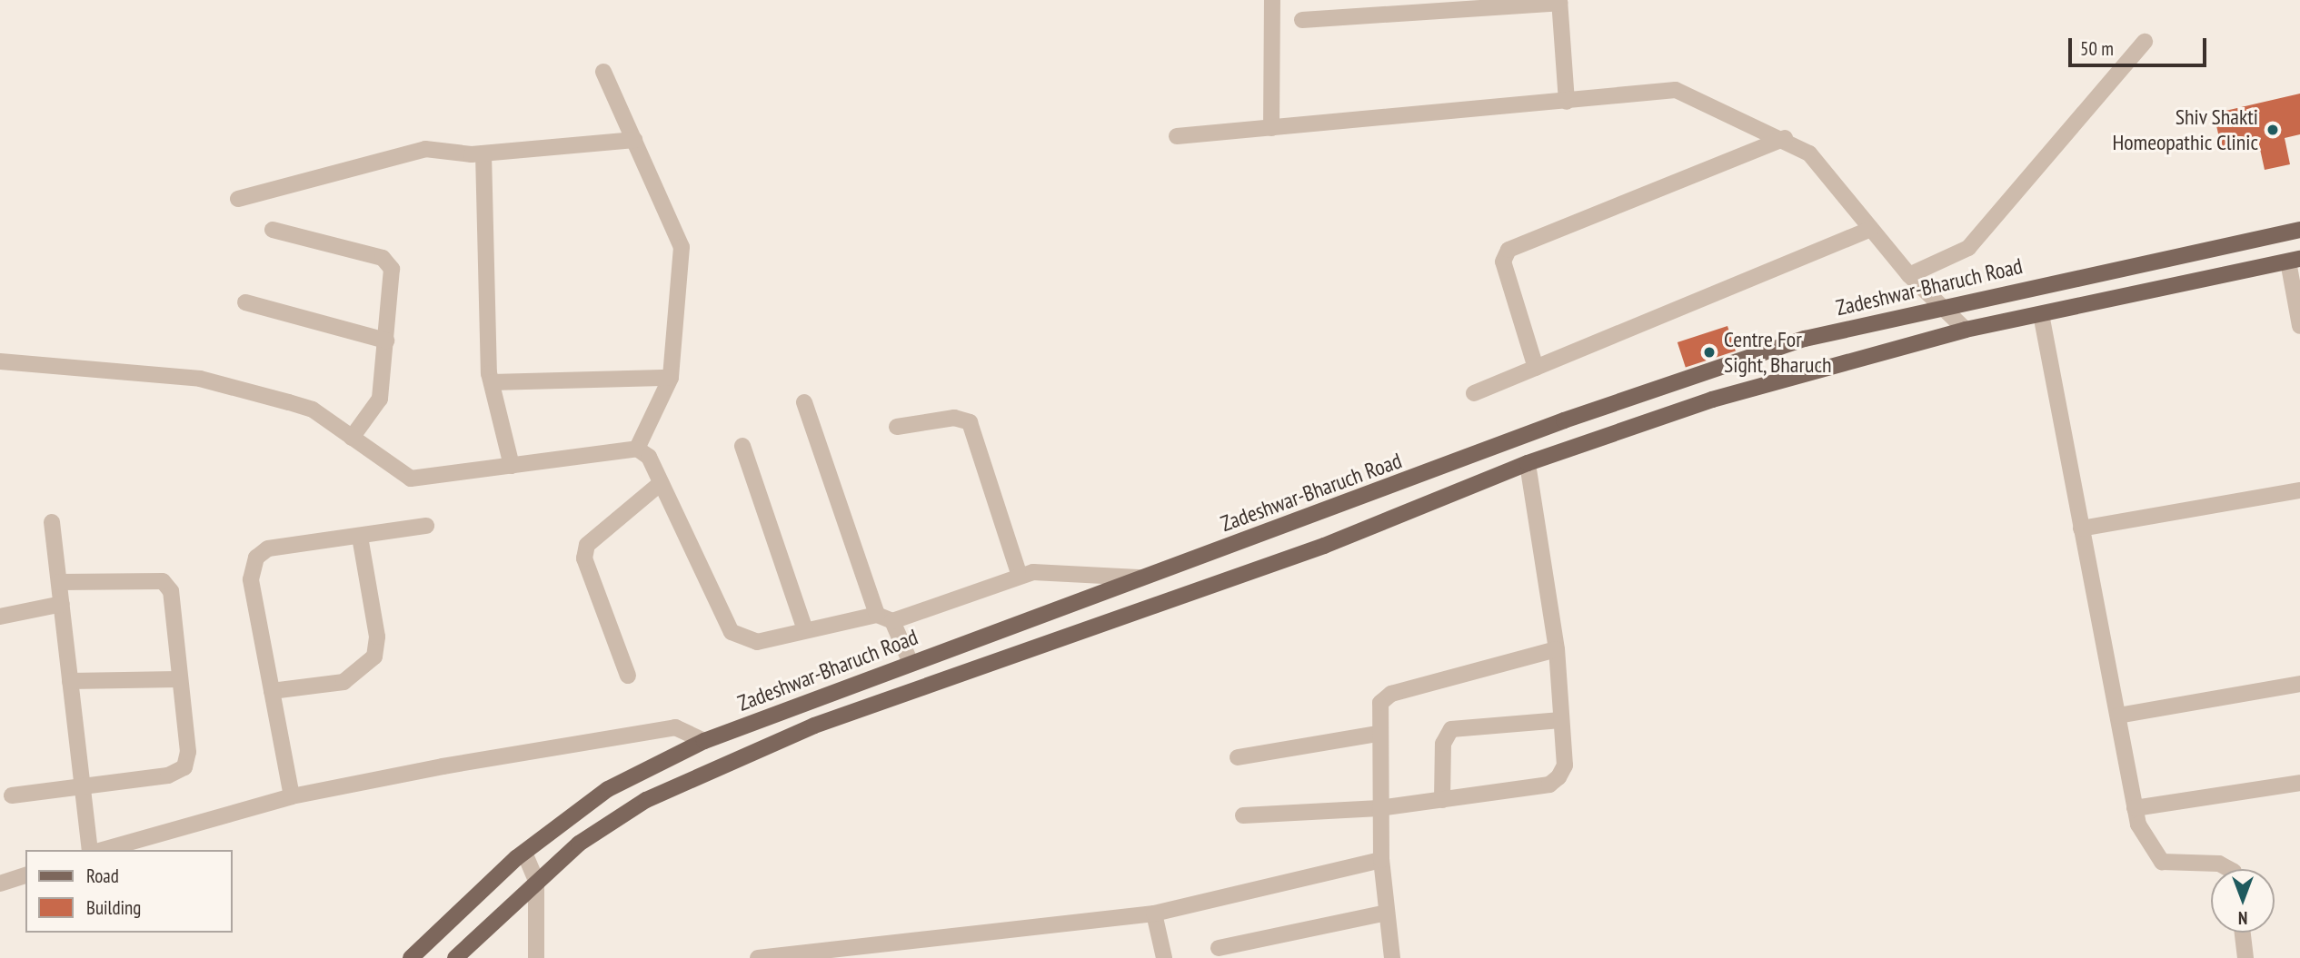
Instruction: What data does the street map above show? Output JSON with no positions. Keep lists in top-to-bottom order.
{
  "streets": {
    "main road": ["Zadeshwar-Bharuch Road"]
  },
  "places": ["Shiv Shakti Homeopathic Clinic", "Centre For Sight, Bharuch"],
  "legend": ["Road", "Building"],
  "scale_bar": "50 m",
  "north": "bottom"
}
